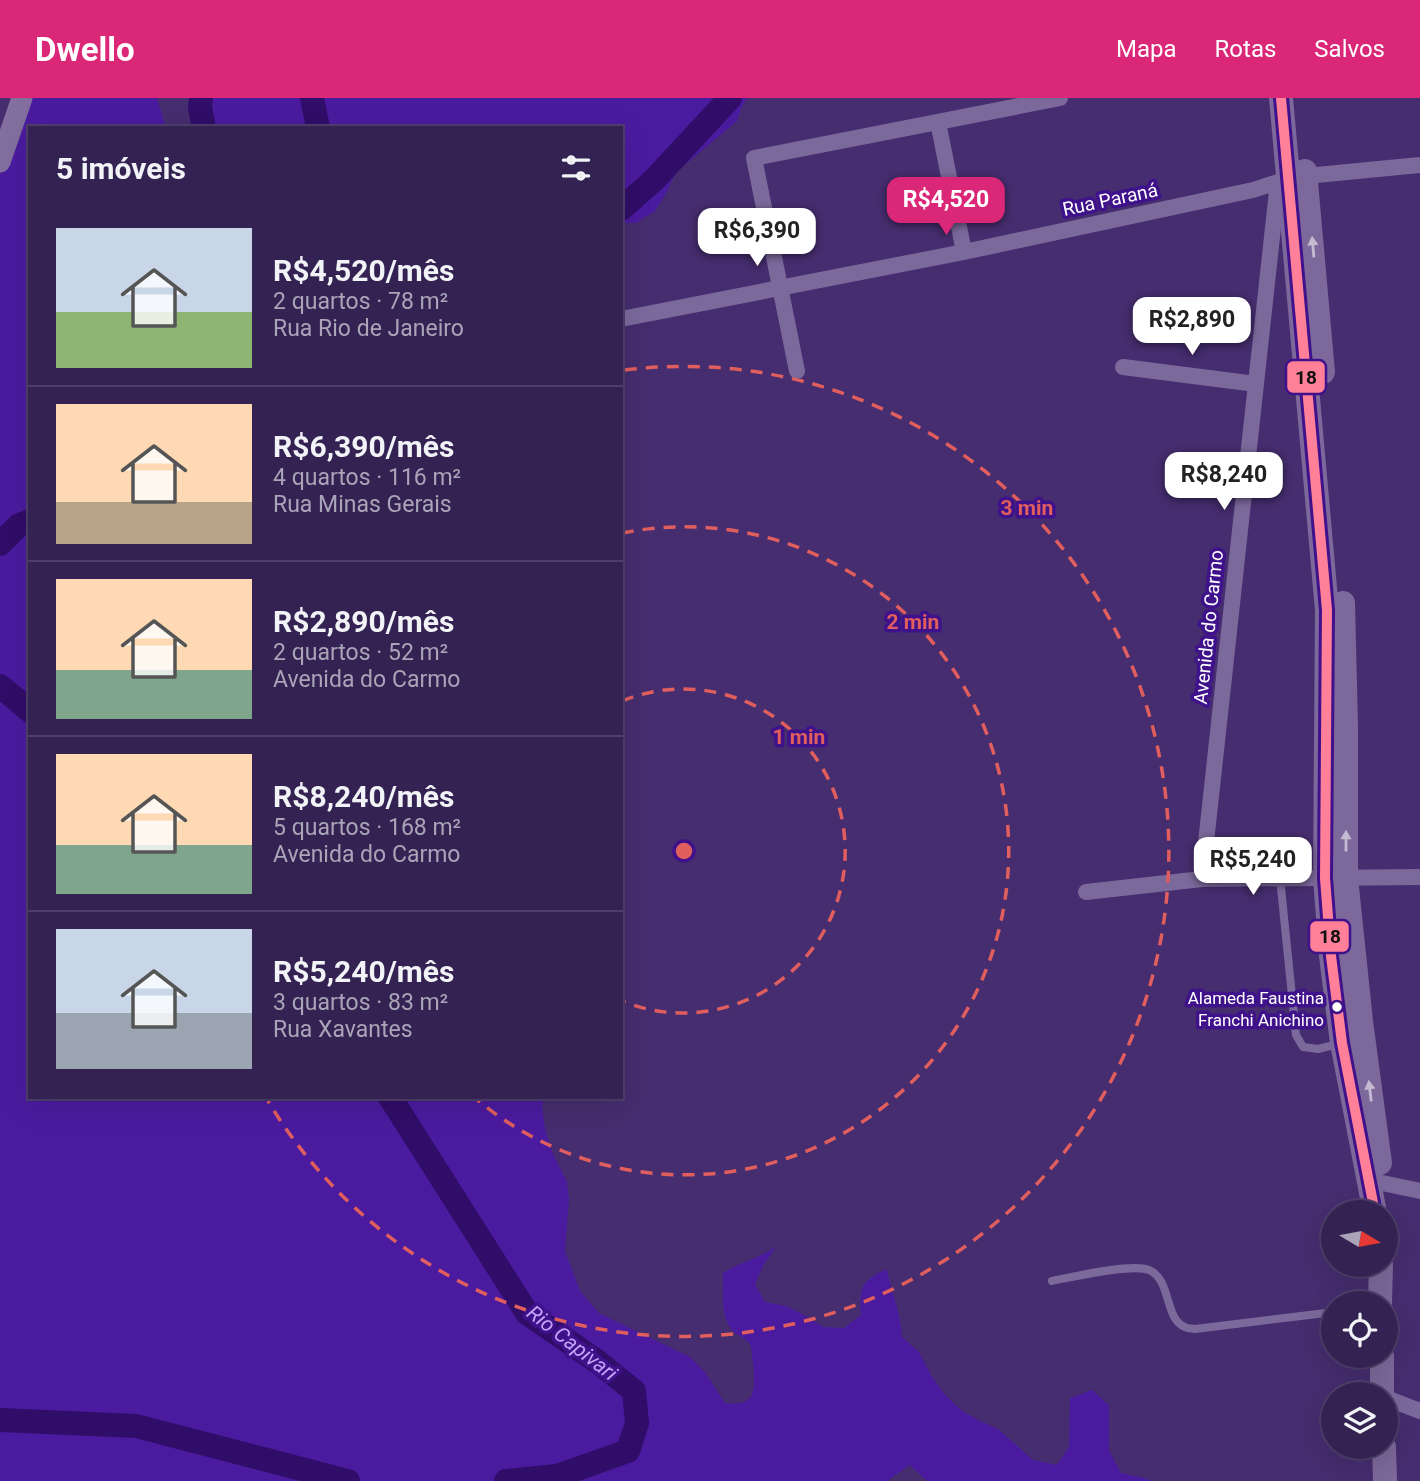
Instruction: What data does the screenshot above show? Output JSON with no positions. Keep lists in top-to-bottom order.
{
  "streets": {
    "street": ["Rua Paraná", "Avenida do Carmo"]
  },
  "crossings": [
    ["Rua Paraná", "Avenida do Carmo"]
  ],
  "water": ["Rio Capivari"],
  "places": ["Alameda Faustina Franchi Anichino"],
  "lines": ["transit line 18"],
  "north": "right",
  "page": {
    "header": "Dwello",
    "nav": ["Mapa", "Rotas", "Salvos"],
    "heading": "5 imóveis",
    "price": [
      "R$4,520",
      "R$6,390",
      "R$2,890",
      "R$8,240",
      "R$5,240"
    ],
    "list": [
      {
        "name": "R$4,520/mês",
        "note": "2 quartos · 78 m² · Rua Rio de Janeiro"
      },
      {
        "name": "R$6,390/mês",
        "note": "4 quartos · 116 m² · Rua Minas Gerais"
      },
      {
        "name": "R$2,890/mês",
        "note": "2 quartos · 52 m² · Avenida do Carmo"
      },
      {
        "name": "R$8,240/mês",
        "note": "5 quartos · 168 m² · Avenida do Carmo"
      },
      {
        "name": "R$5,240/mês",
        "note": "3 quartos · 83 m² · Rua Xavantes"
      }
    ]
  },
  "rings": ["3 min", "2 min", "1 min"]
}
